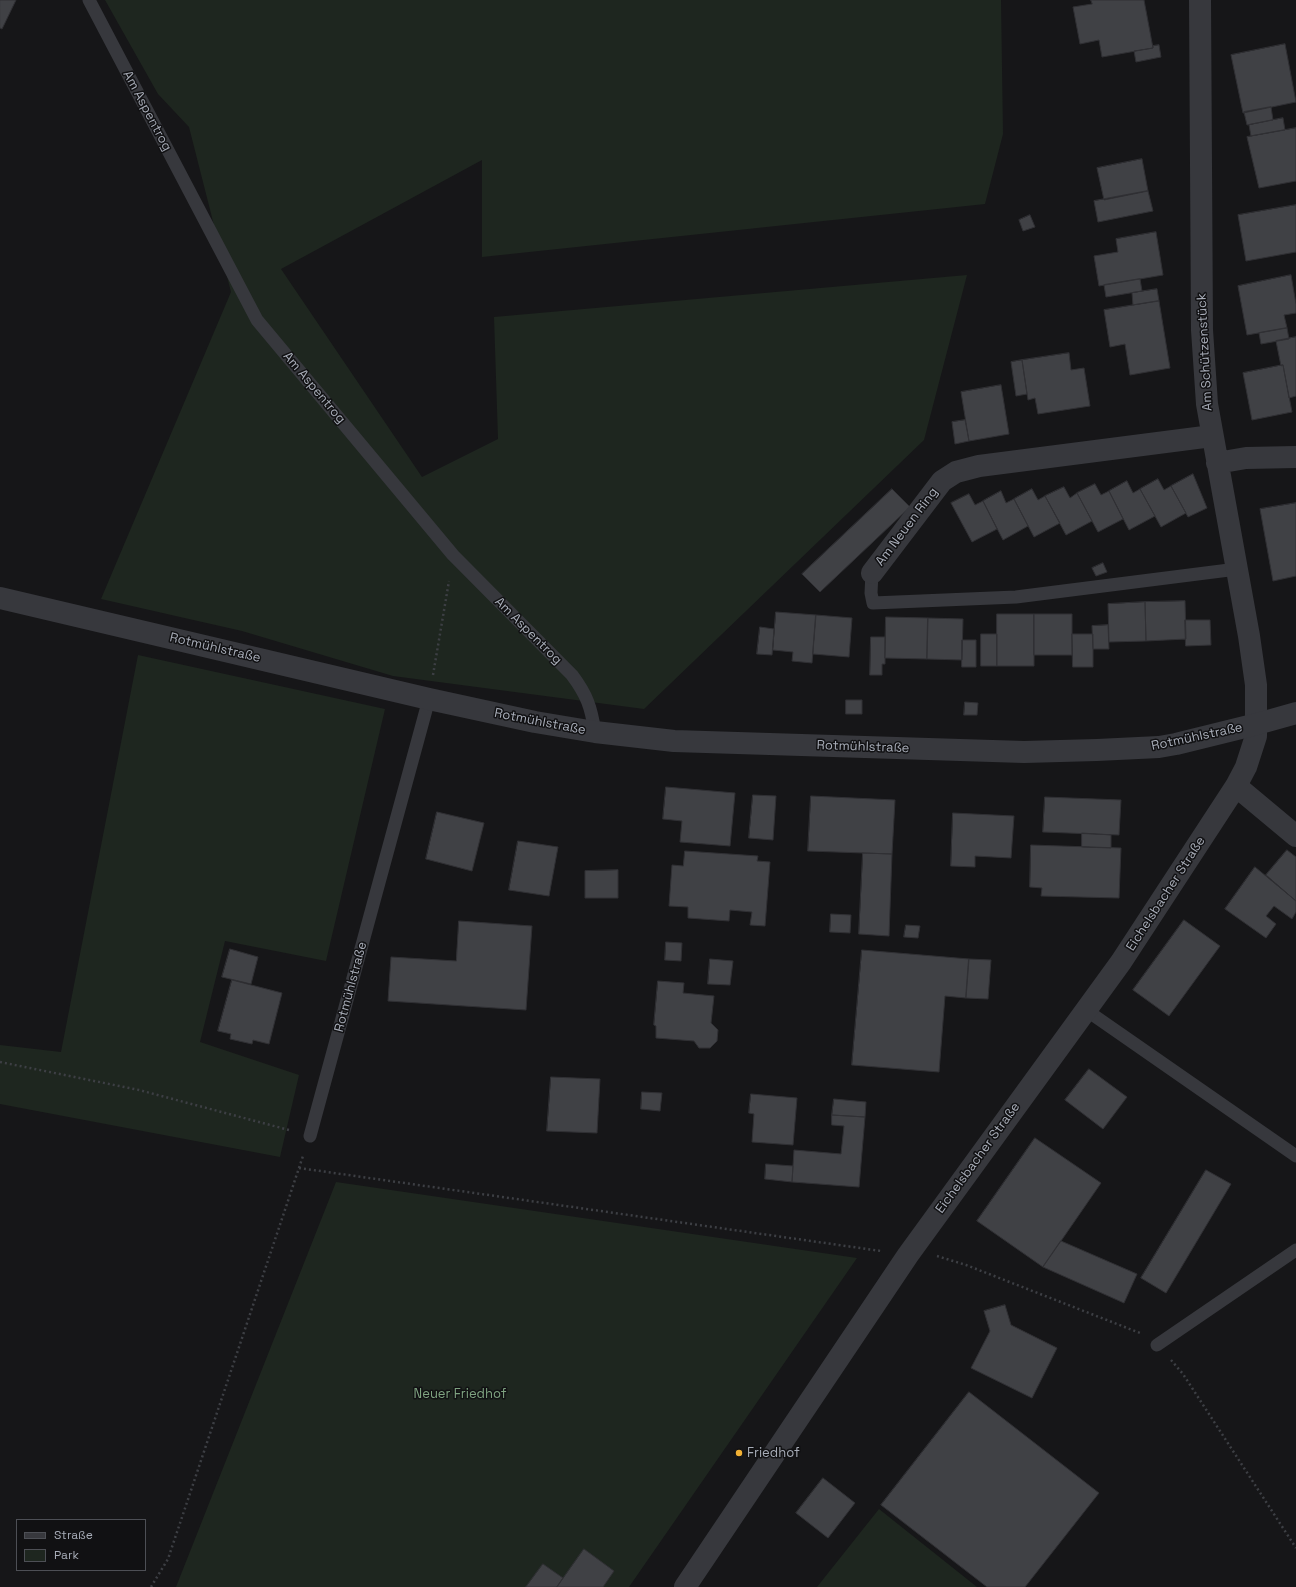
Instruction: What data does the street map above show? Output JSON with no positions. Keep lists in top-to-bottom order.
{
  "streets": {
    "street": [
      "Am Schützenstück",
      "Am Neuen Ring",
      "Rotmühlstraße",
      "Eichelsbacher Straße"
    ],
    "lane": ["Am Aspentrog"]
  },
  "crossings": [
    ["Am Aspentrog", "Rotmühlstraße"],
    ["Am Schützenstück", "Am Neuen Ring"],
    ["Am Schützenstück", "Rotmühlstraße"],
    ["Am Schützenstück", "Eichelsbacher Straße"],
    ["Rotmühlstraße", "Eichelsbacher Straße"]
  ],
  "parks": ["Neuer Friedhof"],
  "places": ["Friedhof"],
  "legend": ["Straße", "Park"]
}
